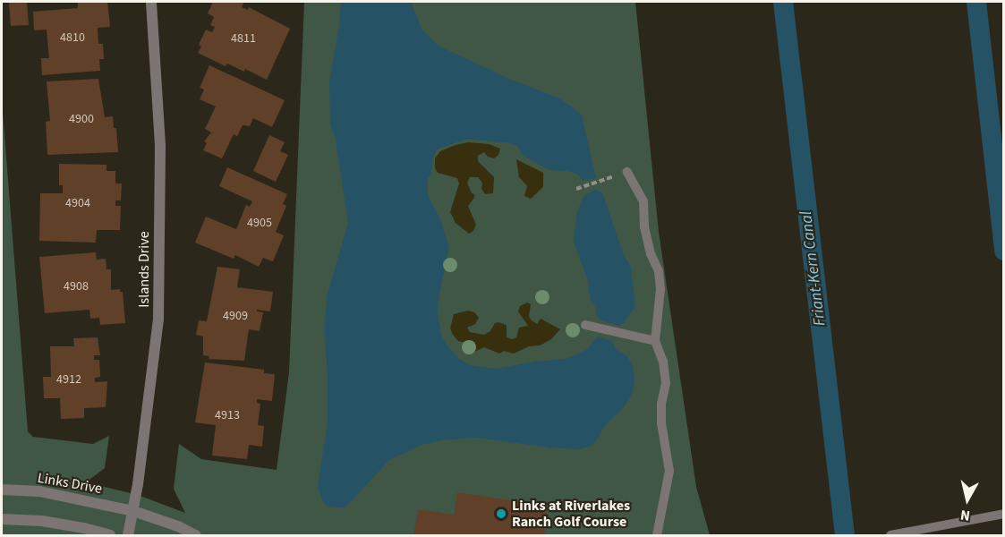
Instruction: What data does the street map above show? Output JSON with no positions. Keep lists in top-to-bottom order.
{
  "streets": {
    "street": ["Islands Drive", "Links Drive"]
  },
  "crossings": [
    ["Islands Drive", "Links Drive"]
  ],
  "water": ["Friant-Kern Canal"],
  "places": ["Links at Riverlakes Ranch Golf Course"],
  "house_numbers": [
    "4810",
    "4811",
    "4900",
    "4904",
    "4905",
    "4908",
    "4909",
    "4912",
    "4913"
  ],
  "north": "bottom"
}
